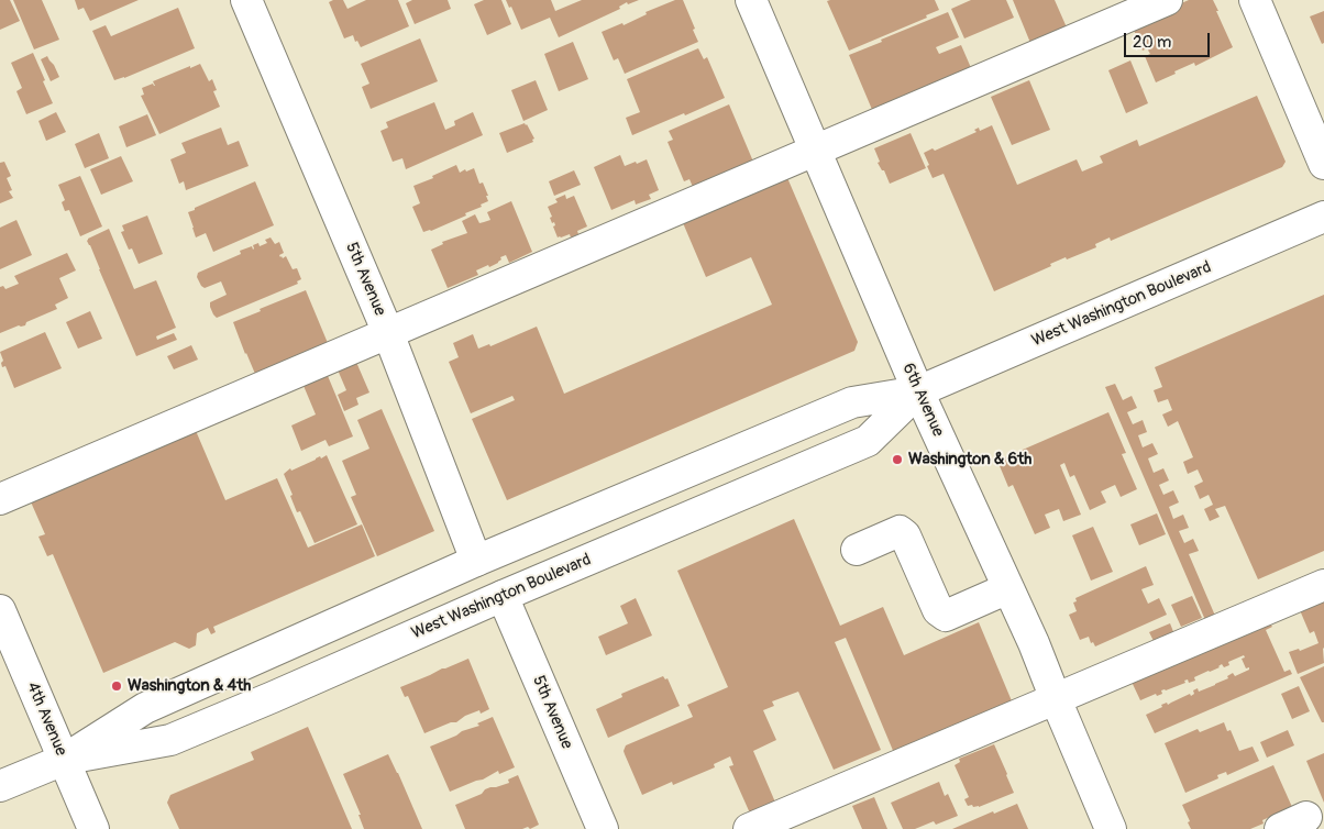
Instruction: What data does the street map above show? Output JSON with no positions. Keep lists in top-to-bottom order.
{
  "streets": {
    "main road": [
      "5th Avenue",
      "West Washington Boulevard",
      "6th Avenue",
      "4th Avenue"
    ]
  },
  "crossings": [
    ["5th Avenue", "West Washington Boulevard"],
    ["West Washington Boulevard", "6th Avenue"],
    ["West Washington Boulevard", "4th Avenue"]
  ],
  "places": ["Washington & 6th", "Washington & 4th"],
  "scale_bar": "20 m"
}
